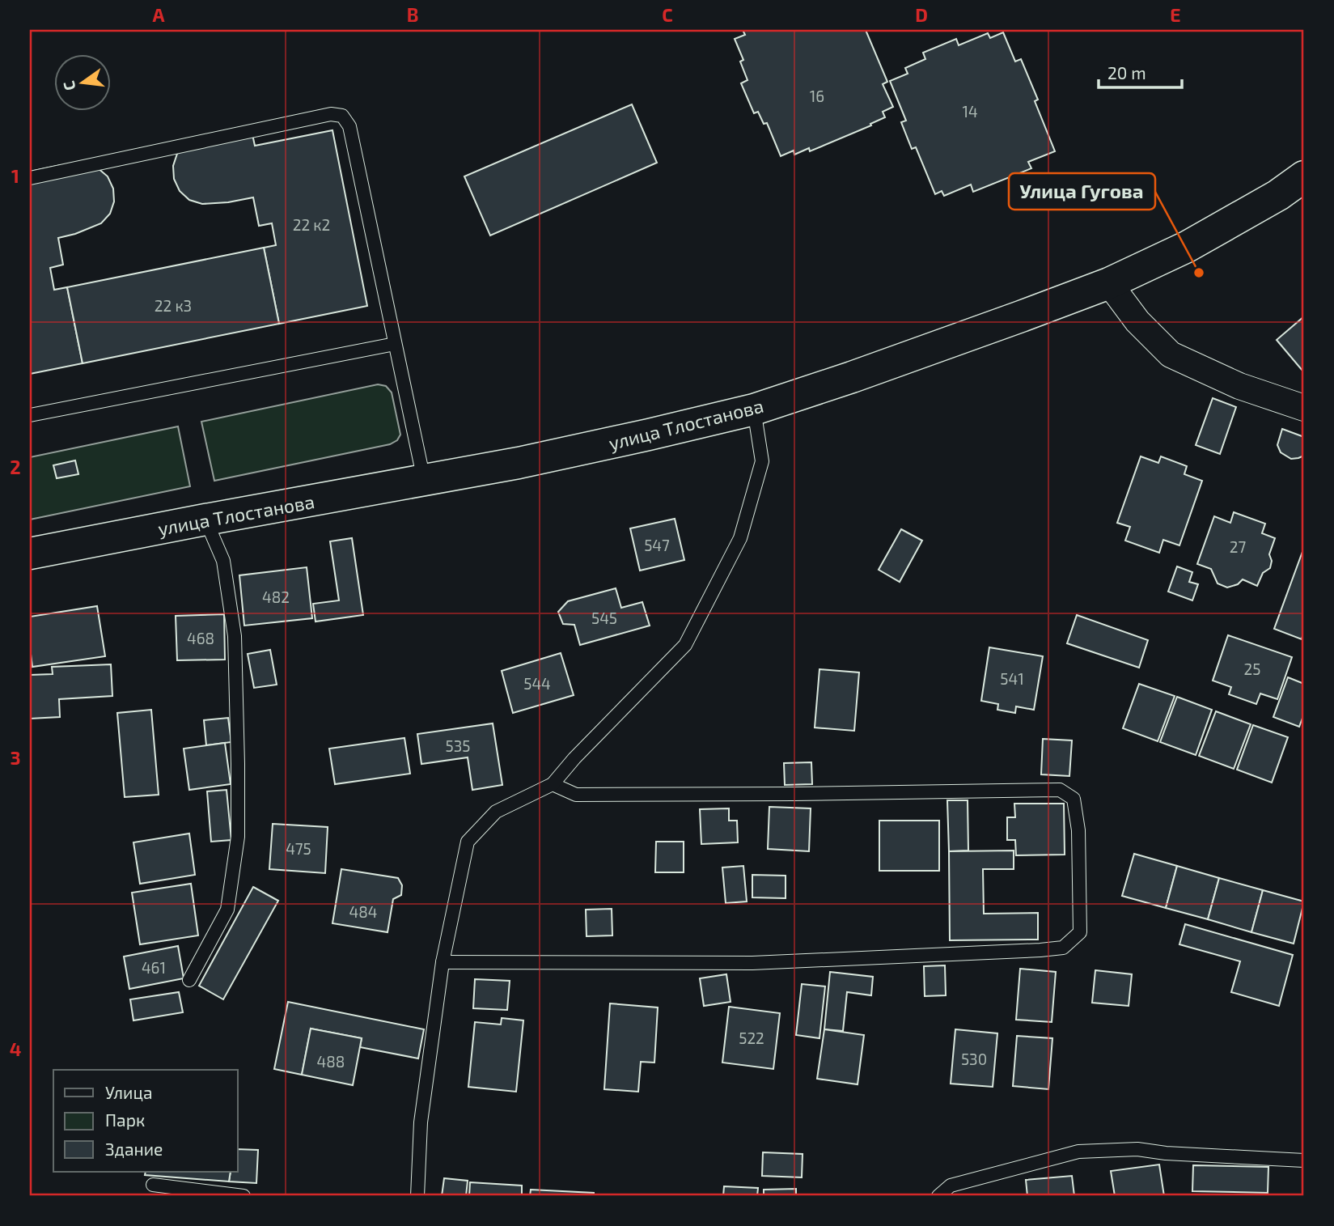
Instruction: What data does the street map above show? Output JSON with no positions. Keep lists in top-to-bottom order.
{
  "streets": {
    "main road": ["улица Тлостанова"]
  },
  "places": ["Улица Гугова"],
  "house_numbers": [
    "16",
    "14",
    "22 к2",
    "22 к3",
    "547",
    "27",
    "482",
    "545",
    "468",
    "25",
    "541",
    "544",
    "535",
    "475",
    "484",
    "461",
    "522",
    "530",
    "488"
  ],
  "legend": ["Улица", "Парк", "Здание"],
  "scale_bar": "20 m",
  "north": "left",
  "grid": {
    "columns": [
      "A",
      "B",
      "C",
      "D",
      "E"
    ],
    "rows": [
      "1",
      "2",
      "3",
      "4"
    ]
  }
}
